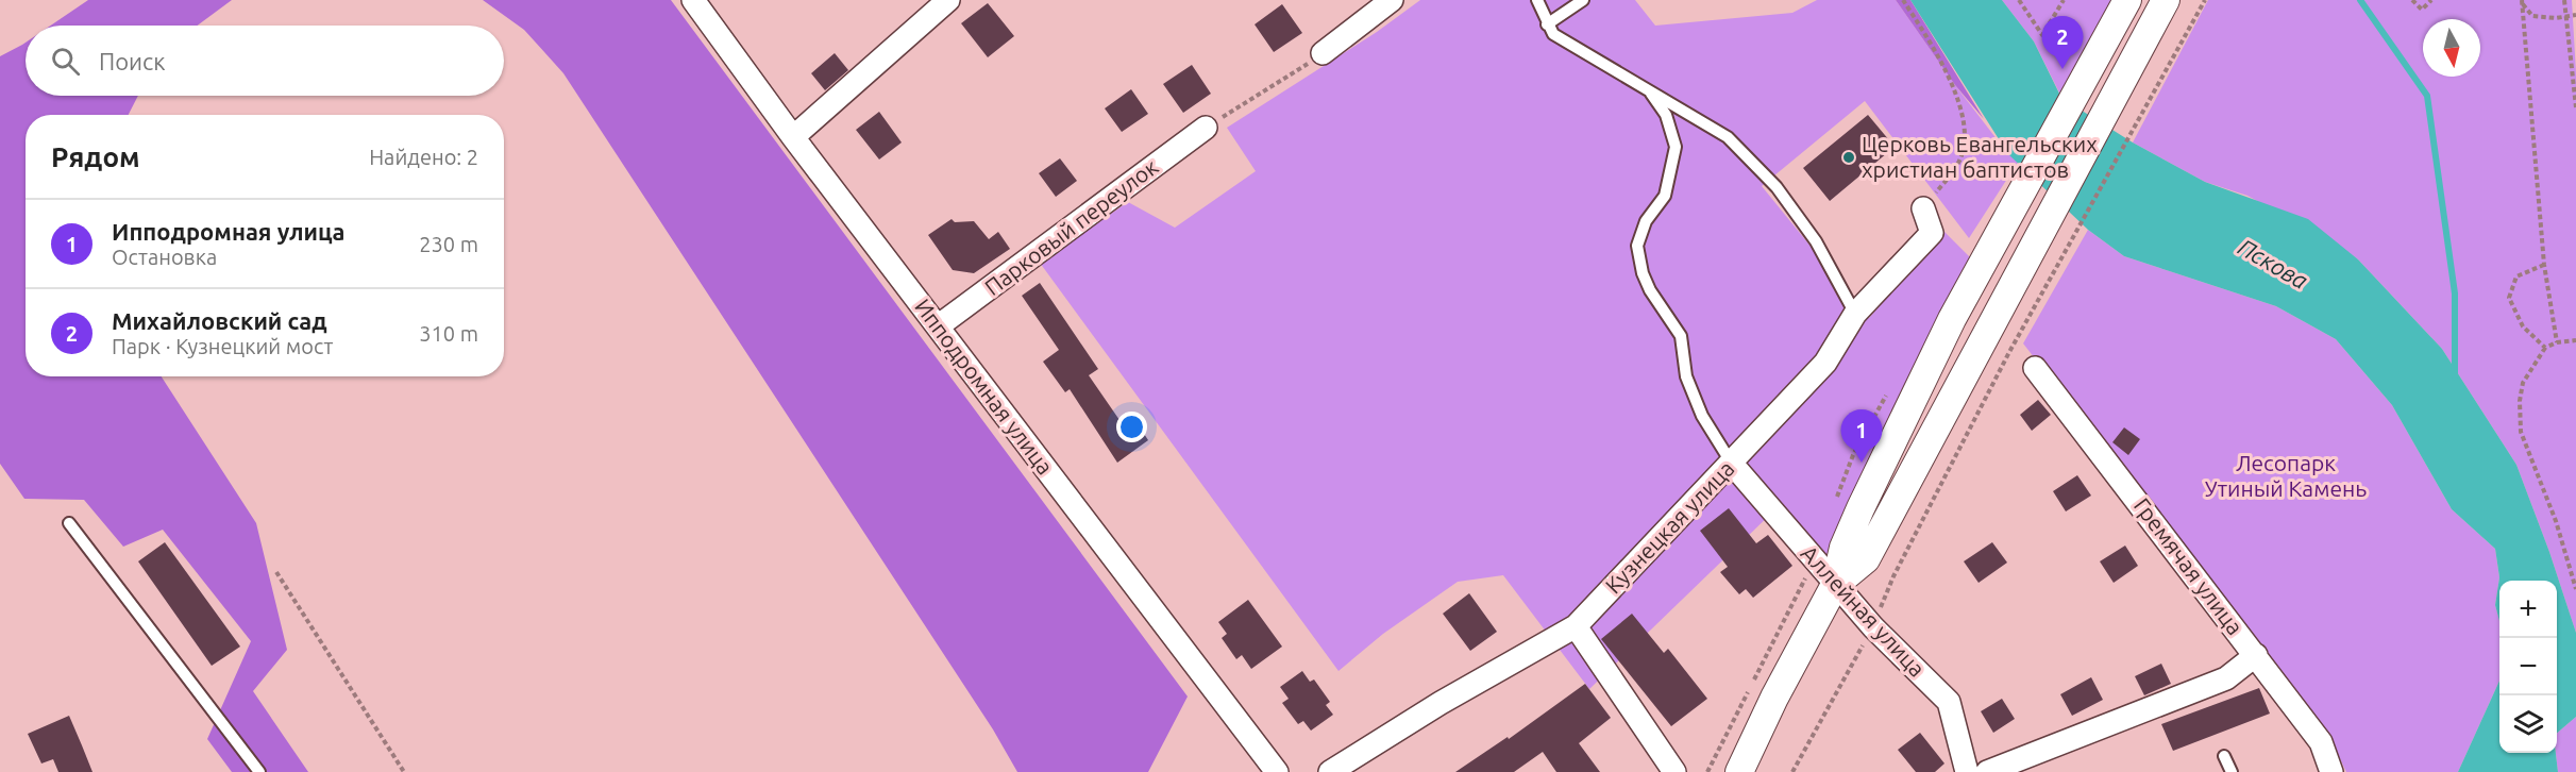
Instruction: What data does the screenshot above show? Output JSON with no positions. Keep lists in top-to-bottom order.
{
  "streets": {
    "street": [
      "Парковый переулок",
      "Ипподромная улица",
      "Кузнецкая улица",
      "Гремячая улица",
      "Аллейная улица"
    ]
  },
  "crossings": [
    ["Парковый переулок", "Ипподромная улица"],
    ["Кузнецкая улица", "Аллейная улица"]
  ],
  "water": ["Пскова"],
  "parks": ["Лесопарк Утиный Камень"],
  "places": ["Церковь Евангельских христиан баптистов"],
  "north": "bottom",
  "page": {
    "pins": ["2", "1"],
    "search": "Поиск",
    "heading": ["Рядом", "Найдено: 2"],
    "list": [
      {
        "mark": "1",
        "name": "Ипподромная улица",
        "note": "Остановка",
        "value": "230 m"
      },
      {
        "mark": "2",
        "name": "Михайловский сад",
        "note": "Парк · Кузнецкий мост",
        "value": "310 m"
      }
    ],
    "map_buttons": ["+", "−"]
  }
}
